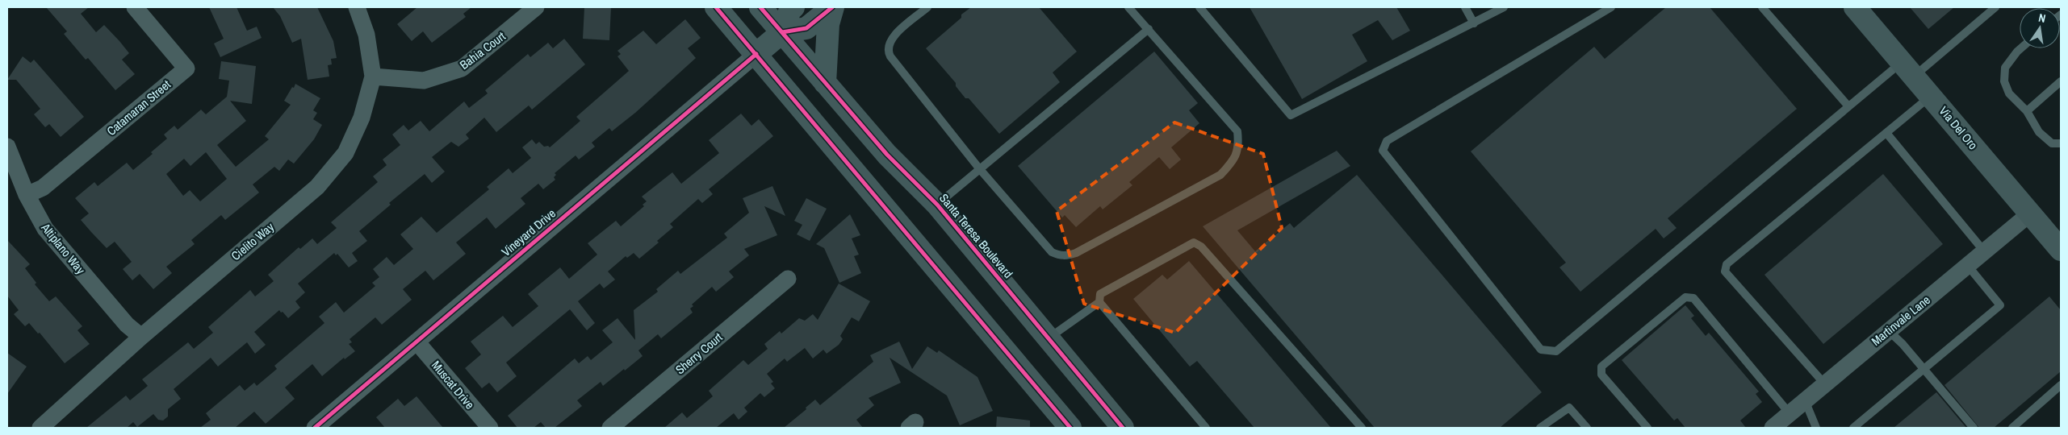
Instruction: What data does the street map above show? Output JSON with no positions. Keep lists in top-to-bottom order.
{
  "streets": {
    "main road": ["Via Del Oro", "Santa Teresa Boulevard"],
    "street": [
      "Bahia Court",
      "Catamaran Street",
      "Vineyard Drive",
      "Cielito Way",
      "Altiplano Way",
      "Martinvale Lane",
      "Sherry Court",
      "Muscat Drive"
    ]
  },
  "crossings": [
    ["Bahia Court", "Cielito Way"],
    ["Catamaran Street", "Altiplano Way"],
    ["Via Del Oro", "Martinvale Lane"],
    ["Vineyard Drive", "Muscat Drive"],
    ["Cielito Way", "Altiplano Way"]
  ],
  "north": "top"
}
